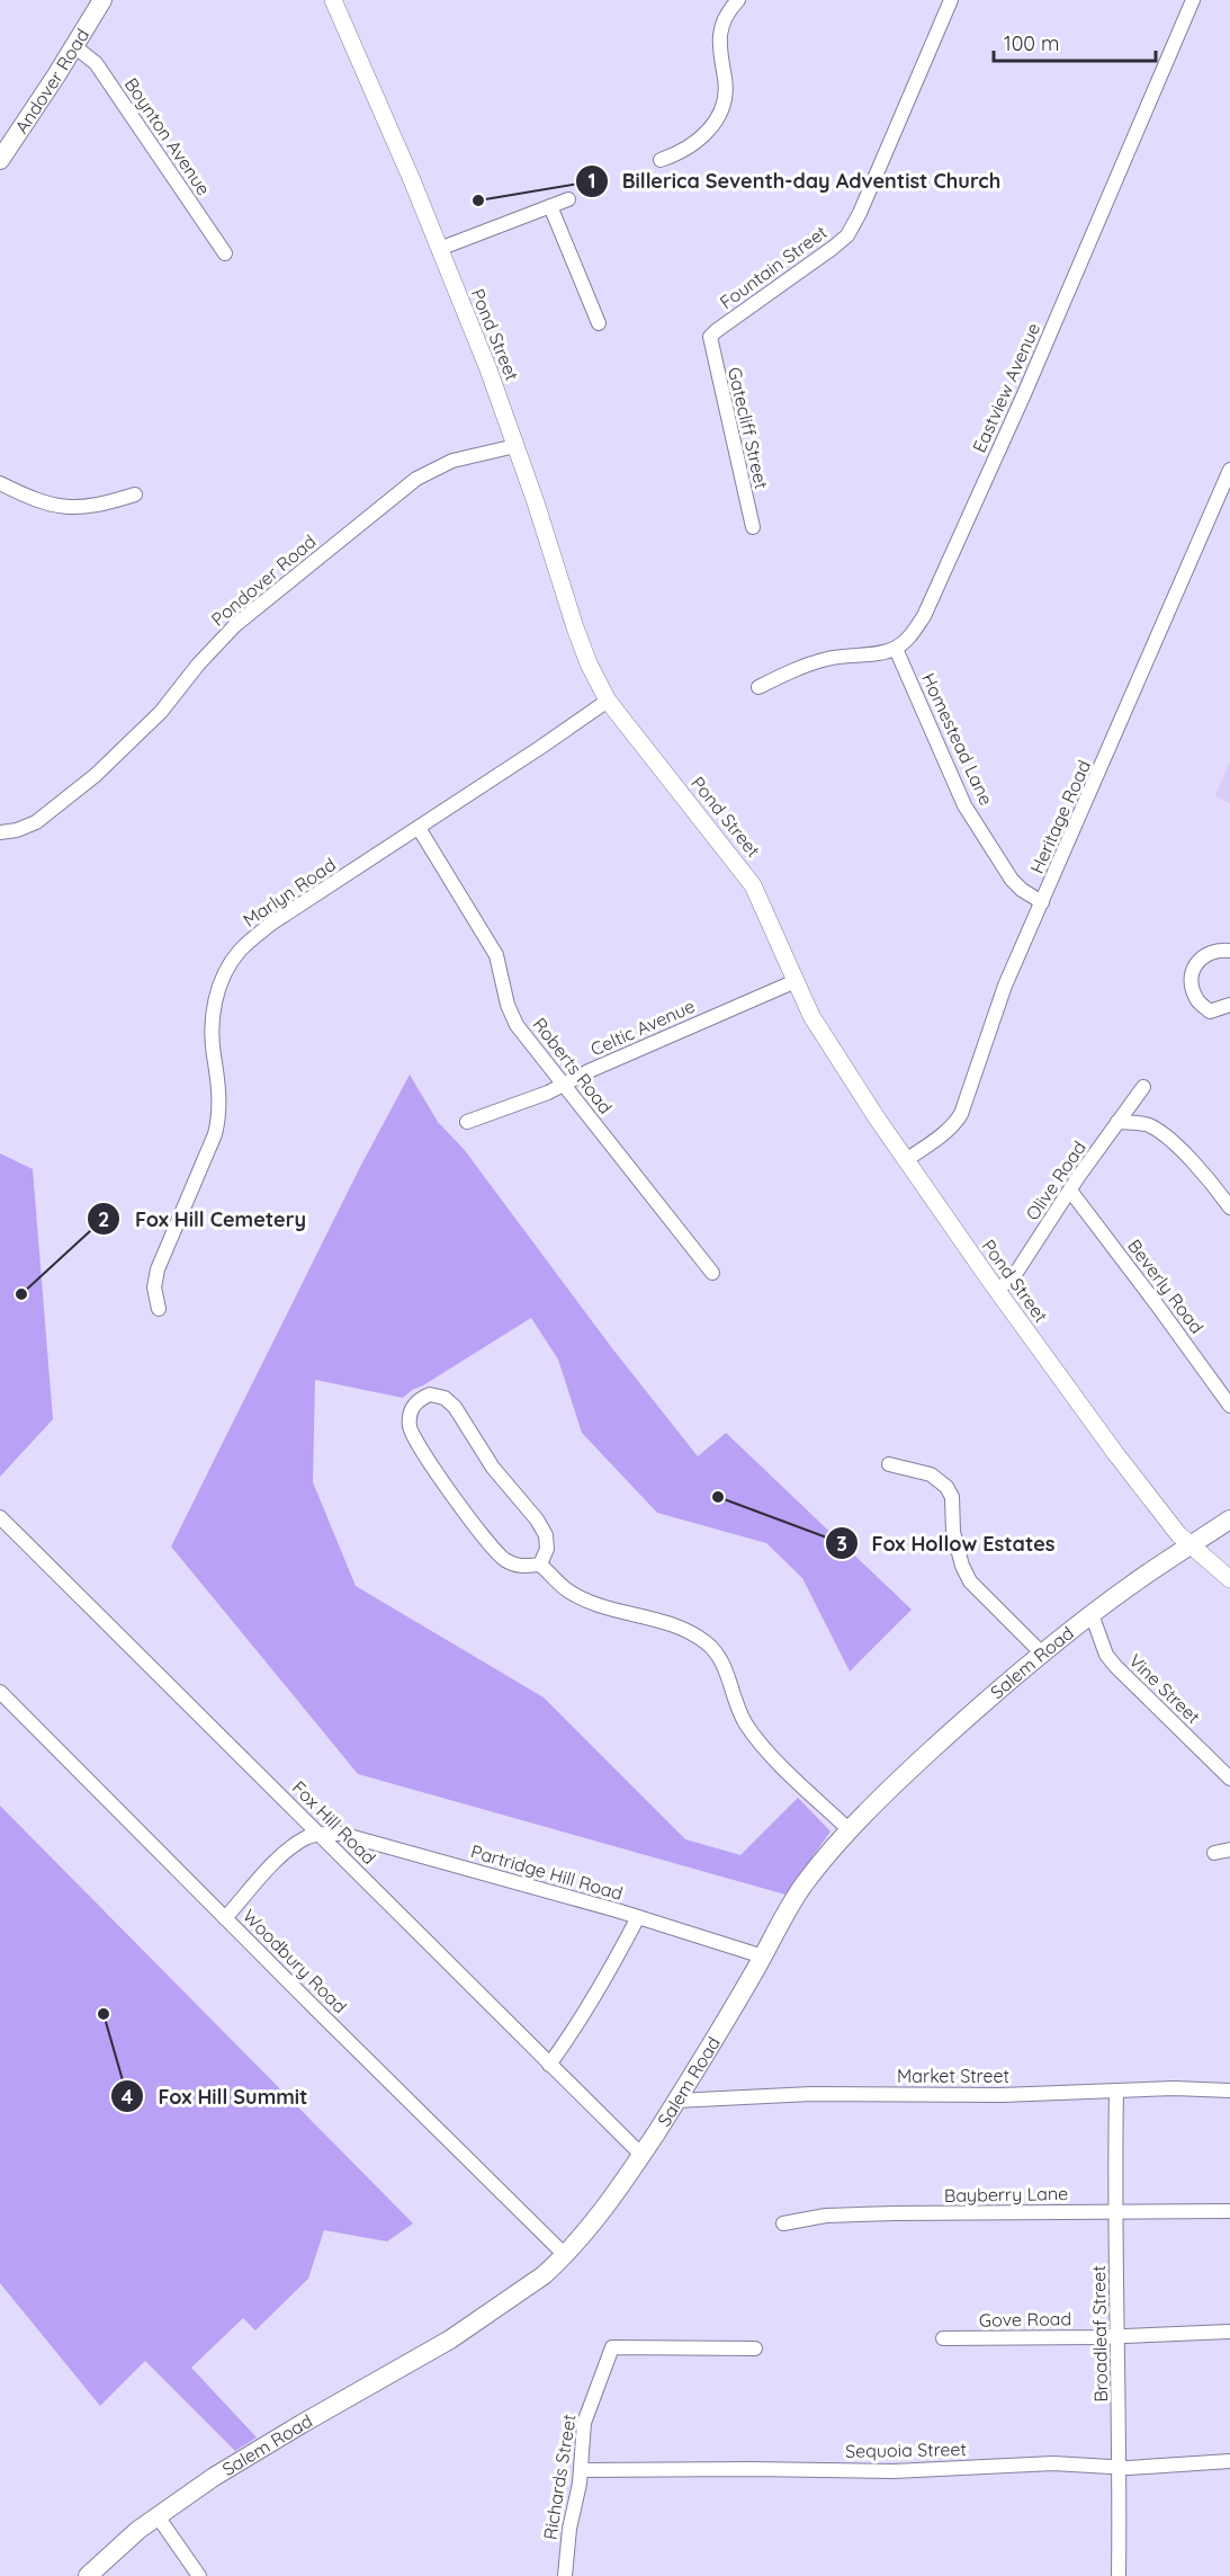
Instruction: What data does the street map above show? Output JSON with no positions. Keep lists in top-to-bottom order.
{
  "streets": {
    "main road": ["Andover Road", "Salem Road"],
    "street": [
      "Boynton Avenue",
      "Fountain Street",
      "Pond Street",
      "Eastview Avenue",
      "Gatecliff Street",
      "Pondover Road",
      "Homestead Lane",
      "Heritage Road",
      "Marlyn Road",
      "Celtic Avenue",
      "Roberts Road",
      "Olive Road",
      "Beverly Road",
      "Vine Street",
      "Fox Hill Road",
      "Partridge Hill Road",
      "Woodbury Road",
      "Market Street",
      "Bayberry Lane",
      "Gove Road",
      "Broadleaf Street",
      "Sequoia Street",
      "Richards Street"
    ]
  },
  "crossings": [
    ["Andover Road", "Boynton Avenue"],
    ["Fountain Street", "Gatecliff Street"],
    ["Pond Street", "Pondover Road"],
    ["Pond Street", "Heritage Road"],
    ["Pond Street", "Marlyn Road"],
    ["Pond Street", "Celtic Avenue"],
    ["Pond Street", "Olive Road"],
    ["Pond Street", "Salem Road"],
    ["Eastview Avenue", "Homestead Lane"],
    ["Homestead Lane", "Heritage Road"],
    ["Marlyn Road", "Roberts Road"],
    ["Celtic Avenue", "Roberts Road"],
    ["Olive Road", "Beverly Road"],
    ["Salem Road", "Vine Street"],
    ["Salem Road", "Fox Hill Road"],
    ["Salem Road", "Partridge Hill Road"],
    ["Salem Road", "Woodbury Road"],
    ["Salem Road", "Market Street"],
    ["Fox Hill Road", "Partridge Hill Road"],
    ["Market Street", "Broadleaf Street"],
    ["Bayberry Lane", "Broadleaf Street"],
    ["Gove Road", "Broadleaf Street"],
    ["Broadleaf Street", "Sequoia Street"],
    ["Sequoia Street", "Richards Street"]
  ],
  "places": [
    "Billerica Seventh-day Adventist Church",
    "Fox Hill Cemetery",
    "Fox Hollow Estates",
    "Fox Hill Summit"
  ],
  "scale_bar": "100 m"
}
